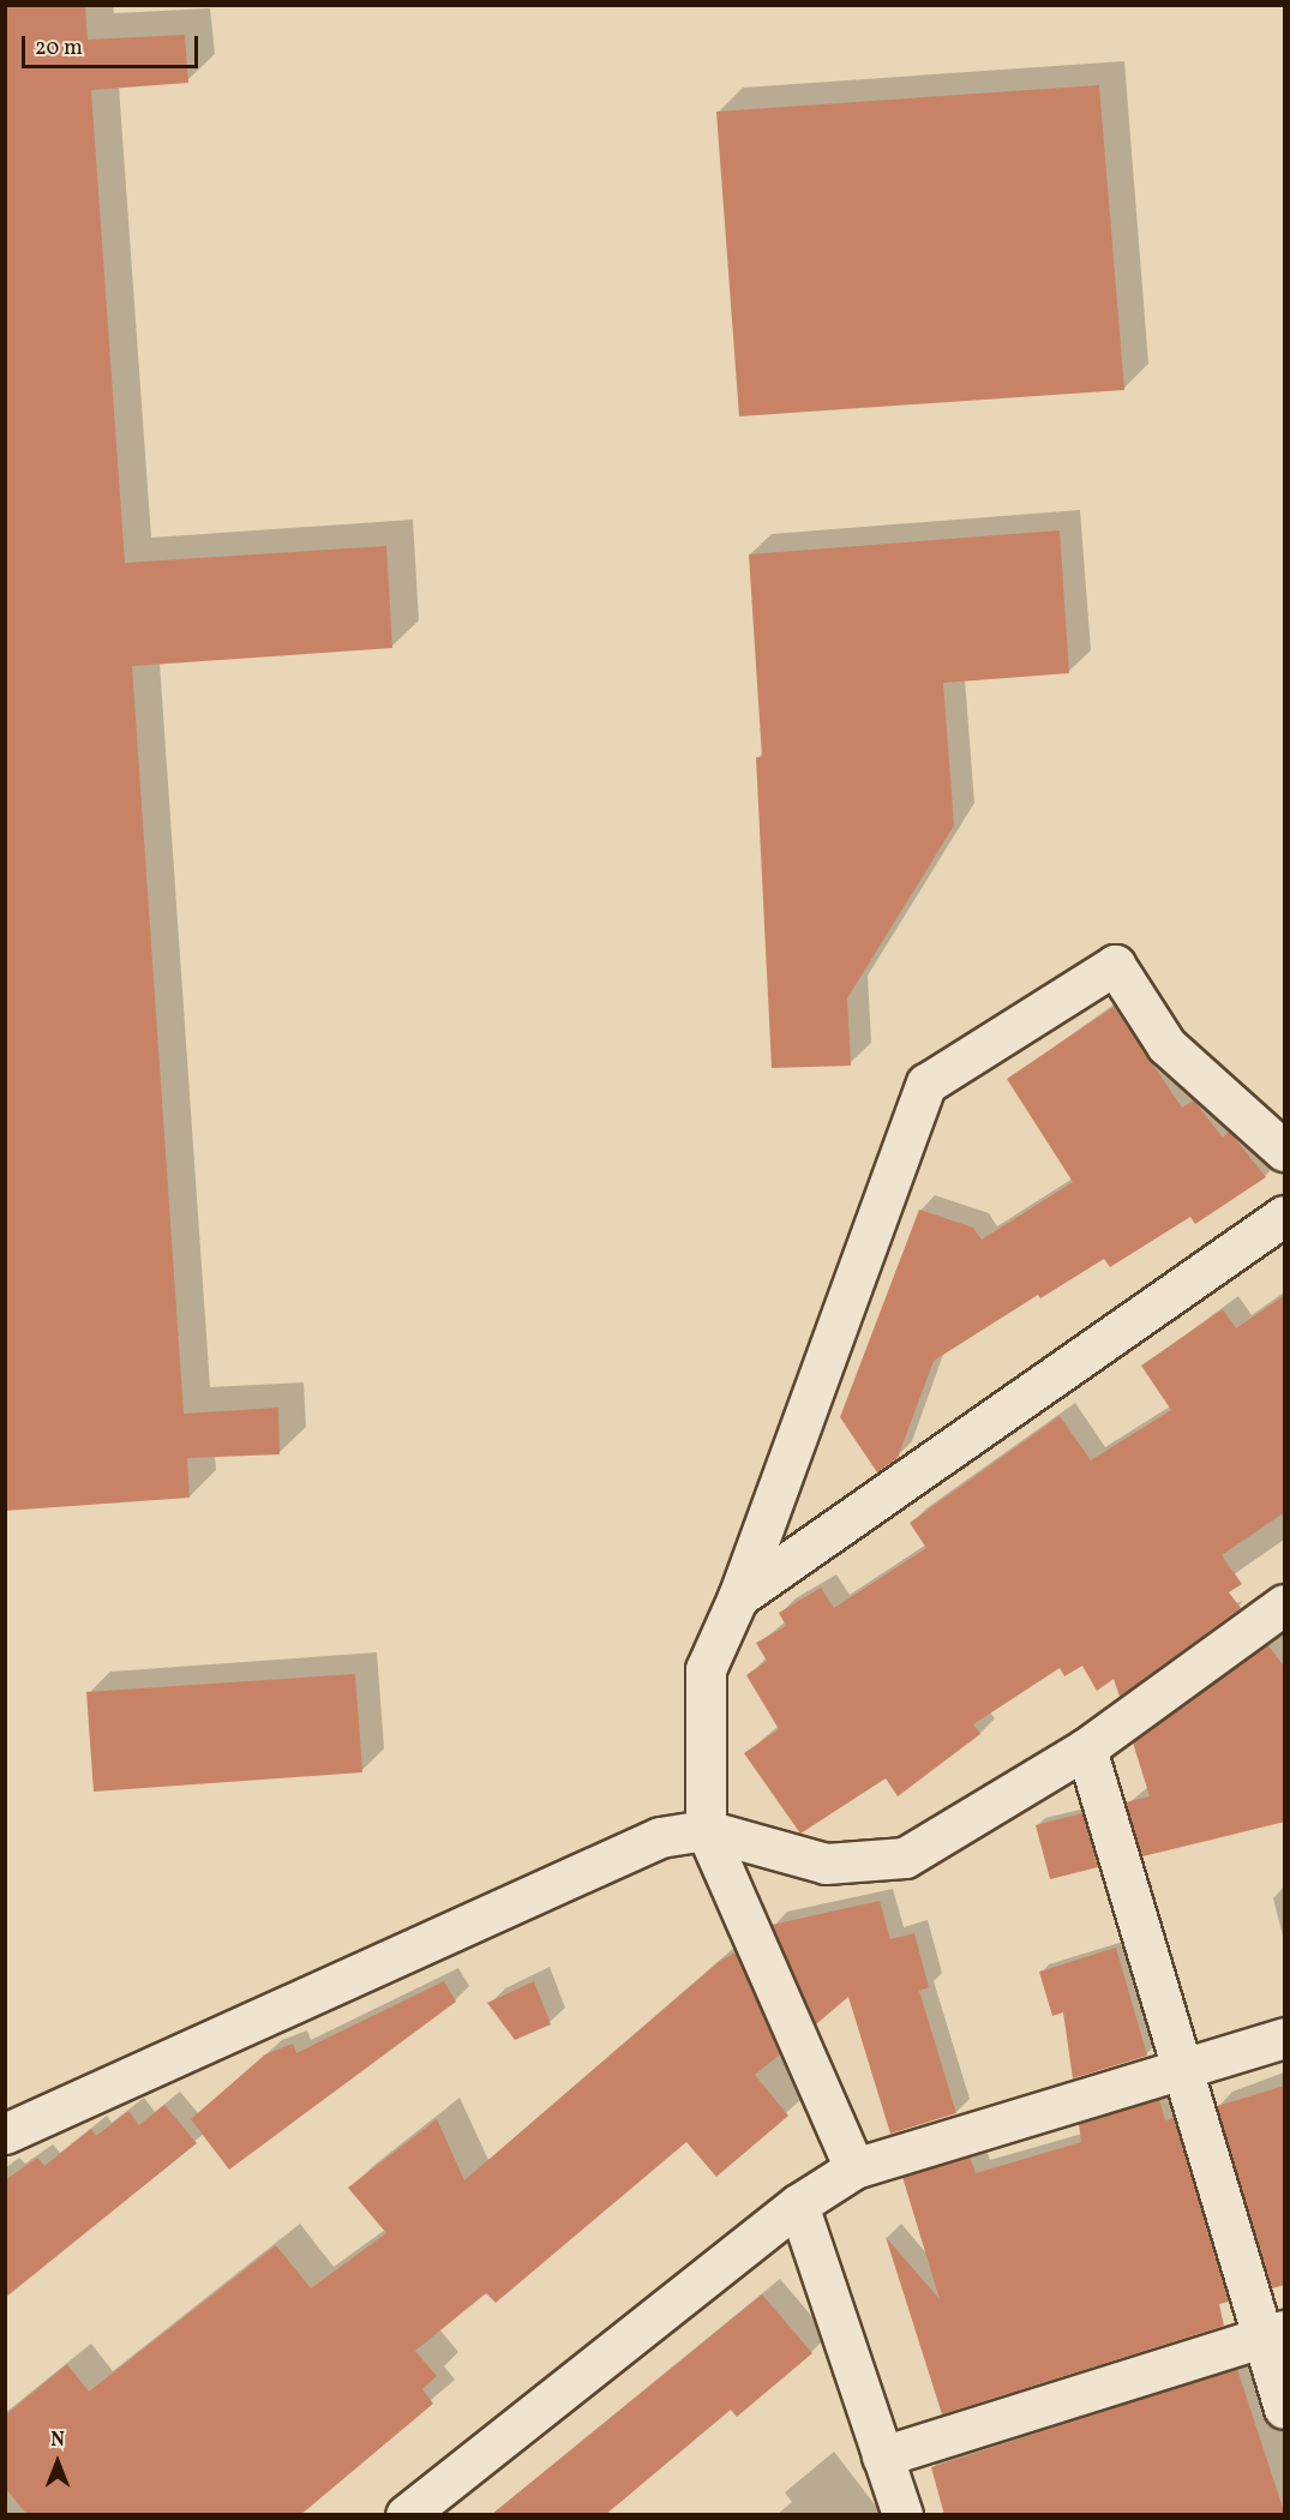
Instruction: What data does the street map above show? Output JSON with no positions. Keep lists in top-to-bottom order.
{
  "scale_bar": "20 m",
  "north": "top"
}
